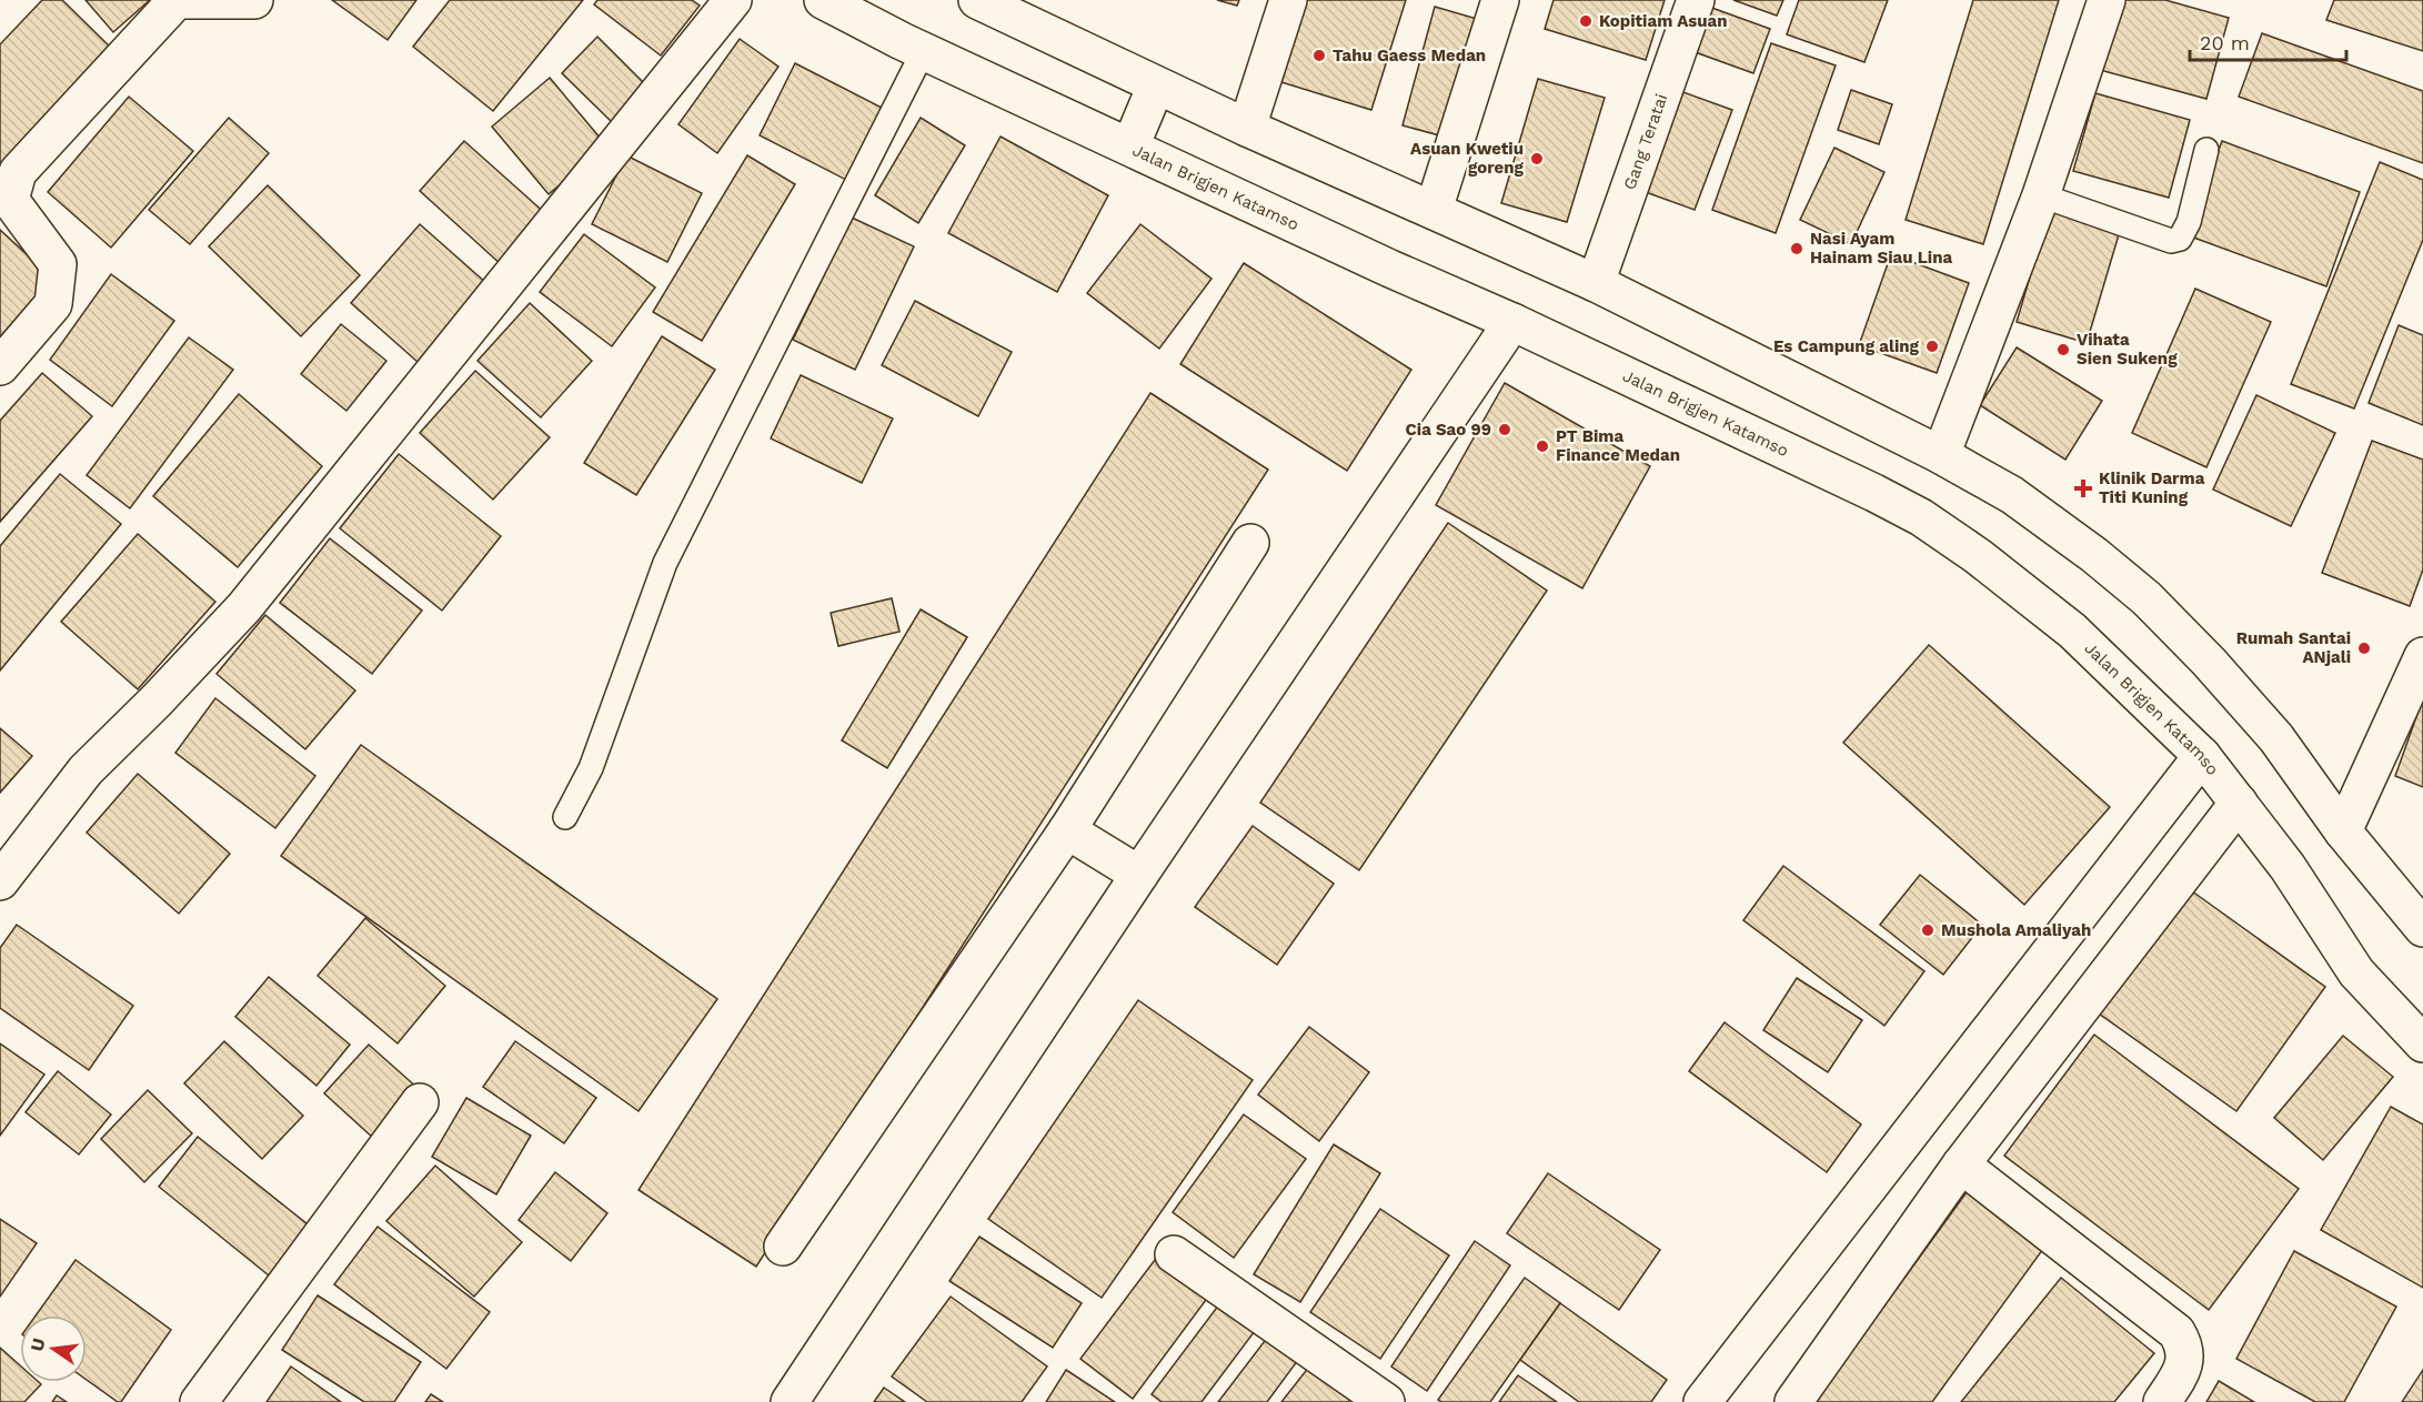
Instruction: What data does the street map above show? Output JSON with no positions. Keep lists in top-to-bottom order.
{
  "streets": {
    "street": ["Gang Teratai", "Jalan Brigjen Katamso"]
  },
  "places": {
    "other": [
      "Kopitiam Asuan",
      "Tahu Gaess Medan",
      "Asuan Kwetiu goreng",
      "Nasi Ayam Hainam Siau Lina",
      "Es Campung aling",
      "Vihata Sien Sukeng",
      "Cia Sao 99",
      "PT Bima Finance Medan",
      "Rumah Santai ANjali",
      "Mushola Amaliyah"
    ],
    "health": ["Klinik Darma Titi Kuning"]
  },
  "scale_bar": "20 m",
  "north": "left"
}
